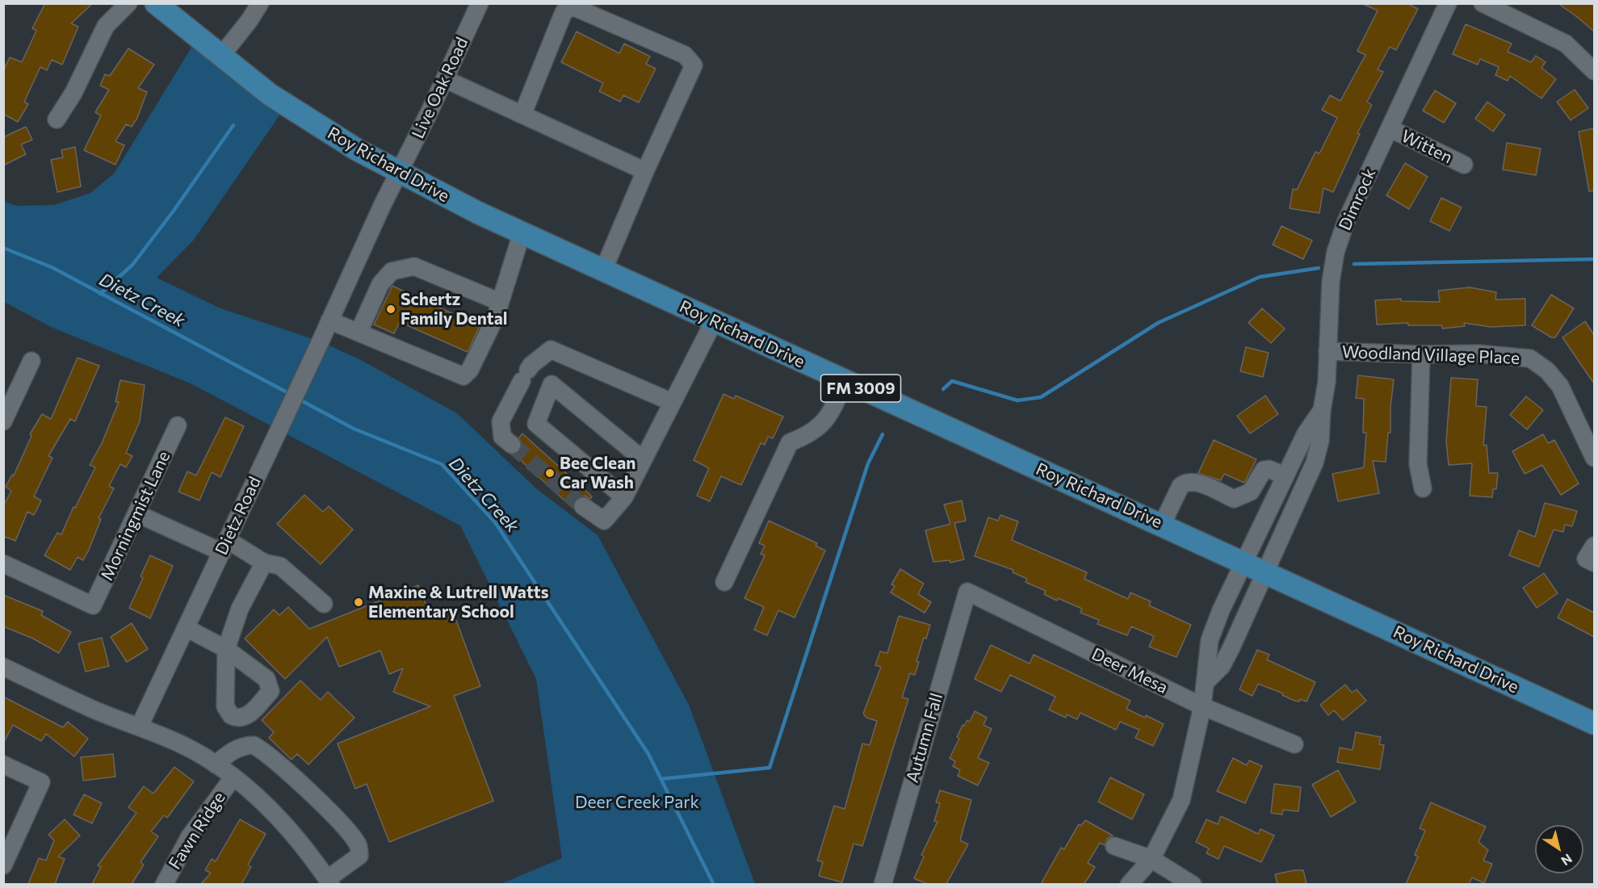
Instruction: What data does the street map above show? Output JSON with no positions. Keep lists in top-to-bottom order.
{
  "streets": {
    "main road": ["Roy Richard Drive", "FM 3009"],
    "street": [
      "Live Oak Road",
      "Witten",
      "Dimrock",
      "Woodland Village Place",
      "Morningmist Lane",
      "Dietz Road",
      "Deer Mesa",
      "Autumn Fall",
      "Fawn Ridge"
    ]
  },
  "crossings": [
    ["Live Oak Road", "Roy Richard Drive"],
    ["Live Oak Road", "Dietz Road"],
    ["Witten", "Dimrock"],
    ["Roy Richard Drive", "Dimrock"],
    ["Roy Richard Drive", "Dietz Road"],
    ["Dimrock", "Woodland Village Place"],
    ["Dimrock", "Deer Mesa"],
    ["Deer Mesa", "Autumn Fall"]
  ],
  "water": ["Dietz Creek"],
  "parks": ["Deer Creek Park"],
  "places": ["Schertz Family Dental", "Bee Clean Car Wash", "Maxine & Lutrell Watts Elementary School"],
  "north": "bottom right"
}
